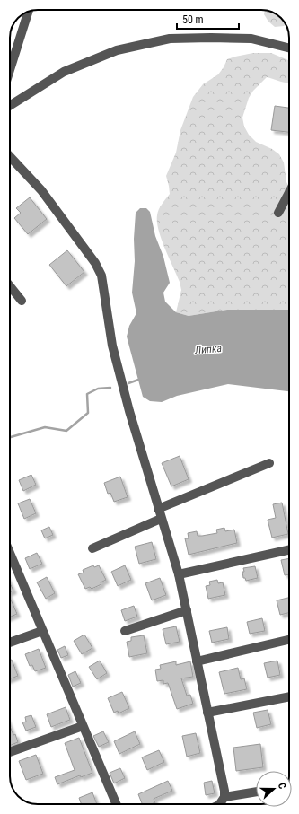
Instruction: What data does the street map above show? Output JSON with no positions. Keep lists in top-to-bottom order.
{
  "water": ["Липка"],
  "scale_bar": "50 m",
  "north": "right"
}
